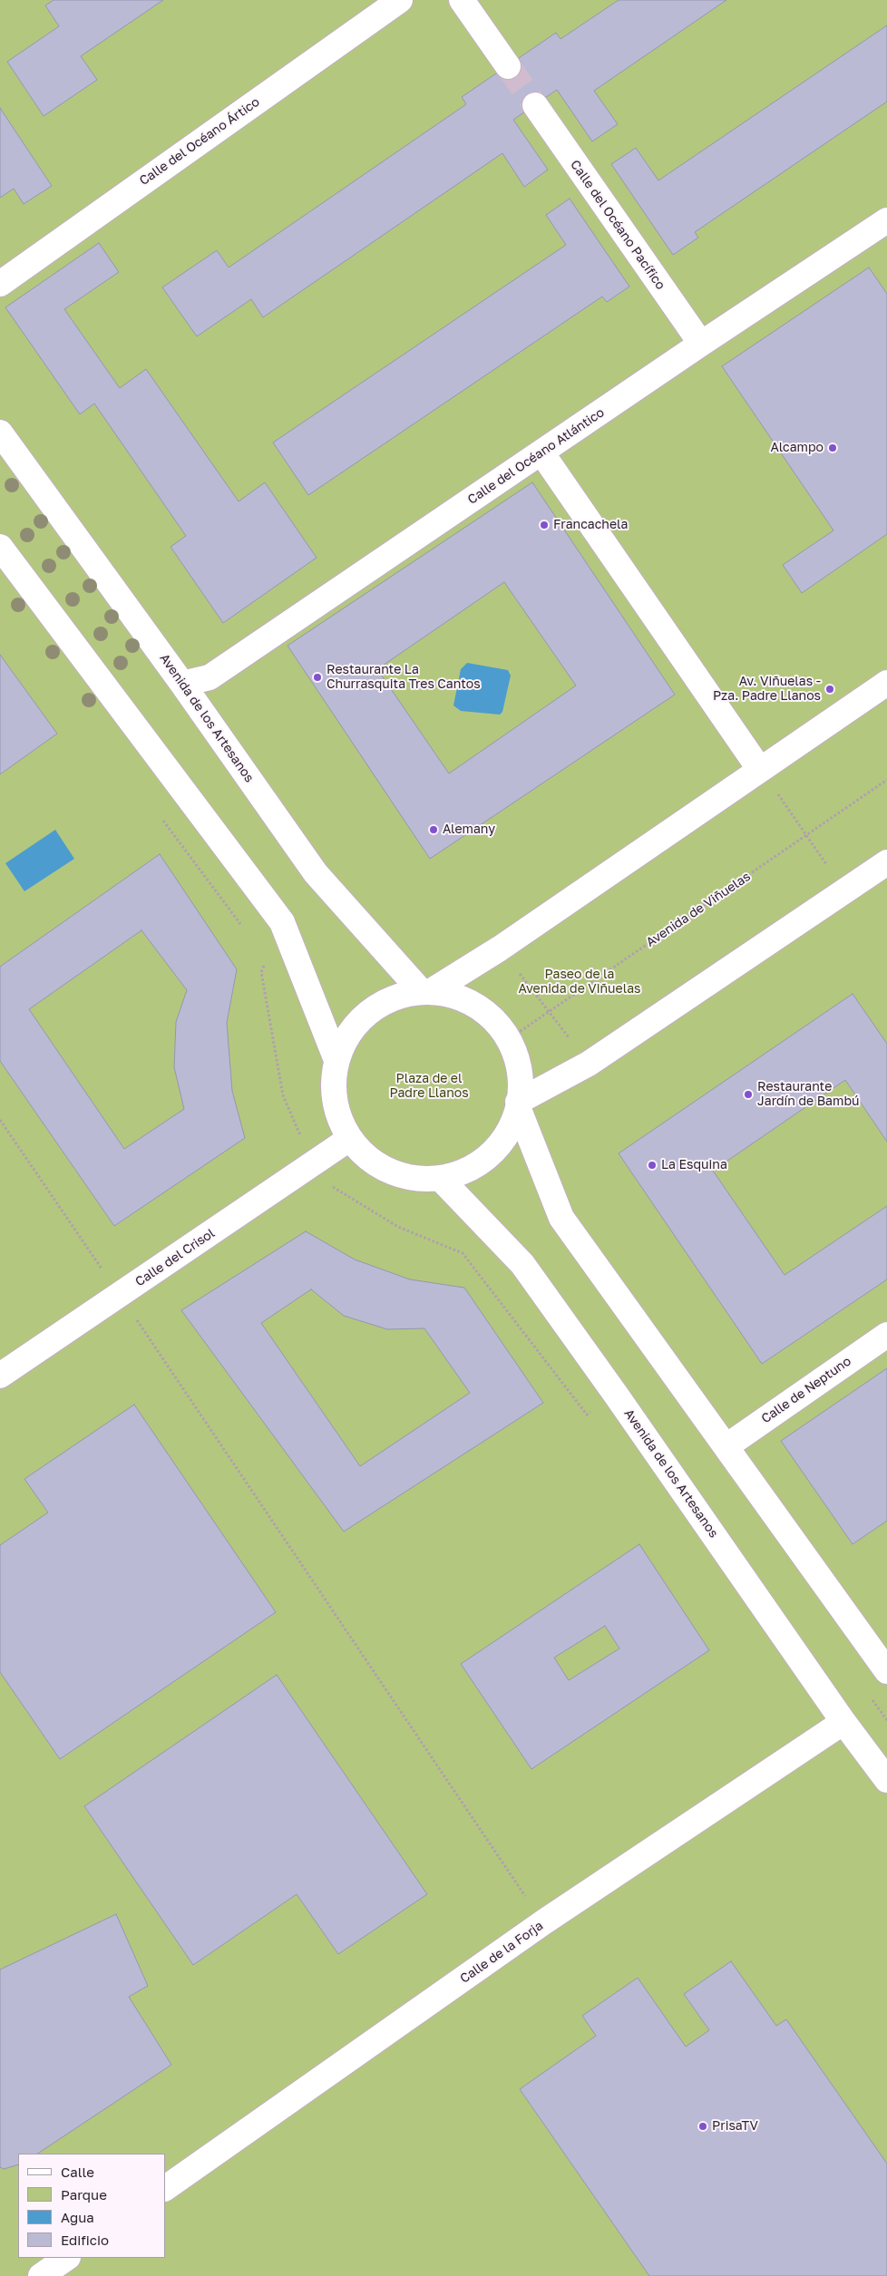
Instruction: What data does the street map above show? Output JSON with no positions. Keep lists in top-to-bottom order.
{
  "streets": {
    "street": [
      "Calle del Océano Ártico",
      "Calle del Océano Pacífico",
      "Calle del Océano Atlántico",
      "Avenida de los Artesanos",
      "Calle del Crisol",
      "Calle de Neptuno",
      "Calle de la Forja"
    ],
    "path": ["Avenida de Viñuelas"]
  },
  "crossings": [
    ["Calle del Océano Pacífico", "Calle del Océano Atlántico"],
    ["Calle del Océano Atlántico", "Avenida de los Artesanos"],
    ["Avenida de los Artesanos", "Calle de la Forja"]
  ],
  "parks": ["Paseo de la Avenida de Viñuelas", "Plaza de el Padre Llanos"],
  "places": [
    "Alcampo",
    "Francachela",
    "Restaurante La Churrasquita Tres Cantos",
    "Av. Viñuelas - Pza. Padre Llanos",
    "Alemany",
    "Restaurante Jardín de Bambú",
    "La Esquina",
    "PrisaTV"
  ],
  "legend": [
    "Calle",
    "Parque",
    "Agua",
    "Edificio"
  ]
}
